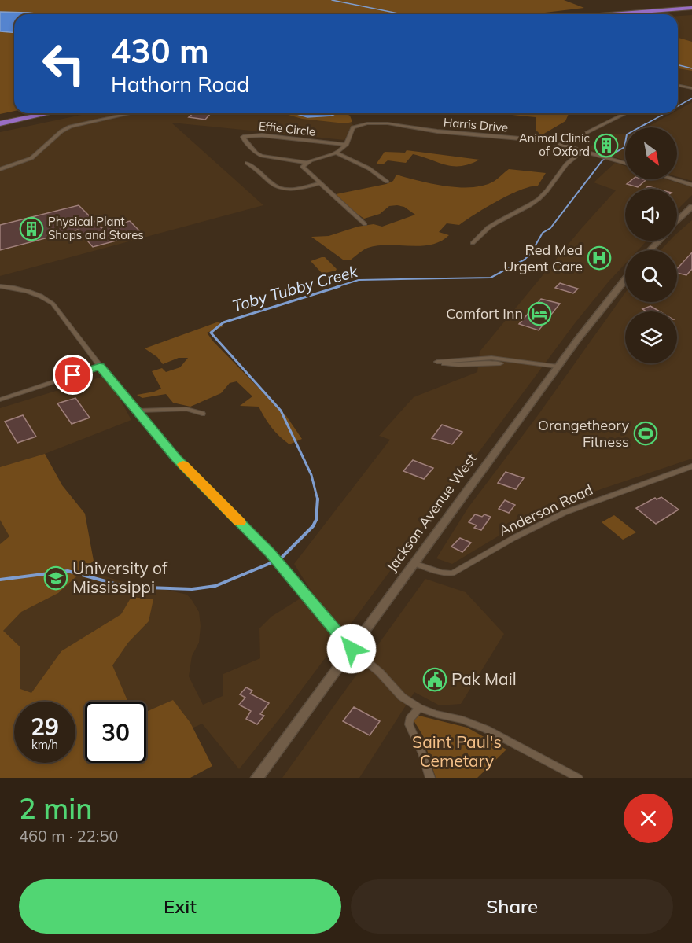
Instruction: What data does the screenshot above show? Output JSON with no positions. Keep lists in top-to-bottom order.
{
  "streets": {
    "main road": ["Jackson Avenue West"],
    "street": ["Harris Drive", "Effie Circle", "Anderson Road"]
  },
  "crossings": [
    ["Harris Drive", "Effie Circle"],
    ["Anderson Road", "Jackson Avenue West"]
  ],
  "water": ["Toby Tubby Creek"],
  "parks": ["Saint Paul's Cemetary"],
  "places": {
    "building": ["Animal Clinic of Oxford", "Physical Plant Shops and Stores"],
    "hospital": ["Red Med Urgent Care"],
    "hotel": ["Comfort Inn"],
    "sports": ["Orangetheory Fitness"],
    "school or university": ["University of Mississippi"],
    "public building": ["Pak Mail"]
  },
  "north": "bottom right",
  "page": {
    "turn": ["430 m", "Hathorn Road"],
    "speed": "29 km/h",
    "limit": "30",
    "heading": ["2 min", "460 m · 22:50"],
    "buttons": ["Exit", "Share"]
  }
}
